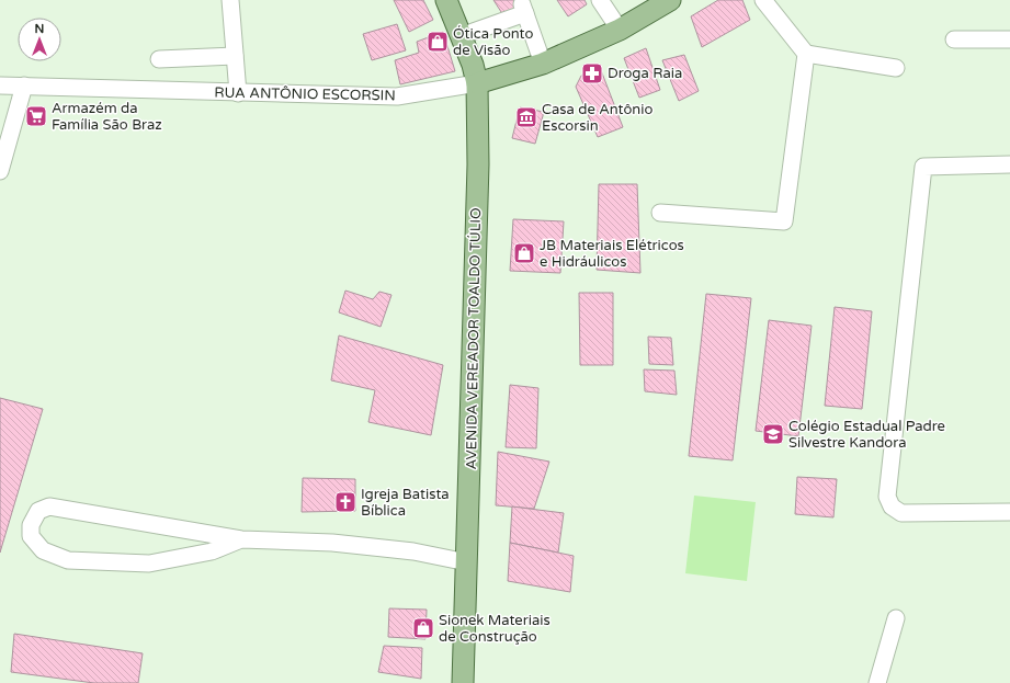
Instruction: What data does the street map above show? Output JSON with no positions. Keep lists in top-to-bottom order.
{
  "streets": {
    "main road": ["RUA ANTÔNIO ESCORSIN", "AVENIDA VEREADOR TOALDO TÚLIO"]
  },
  "crossings": [
    ["RUA ANTÔNIO ESCORSIN", "AVENIDA VEREADOR TOALDO TÚLIO"]
  ],
  "places": {
    "shop": ["Ótica Ponto de Visão", "JB Materiais Elétricos e Hidráulicos", "Sionek Materiais de Construção"],
    "pharmacy": ["Droga Raia"],
    "supermarket": ["Armazém da Família São Braz"],
    "museum": ["Casa de Antônio Escorsin"],
    "school or university": ["Colégio Estadual Padre Silvestre Kandora"],
    "church": ["Igreja Batista Bíblica"]
  },
  "north": "top"
}
